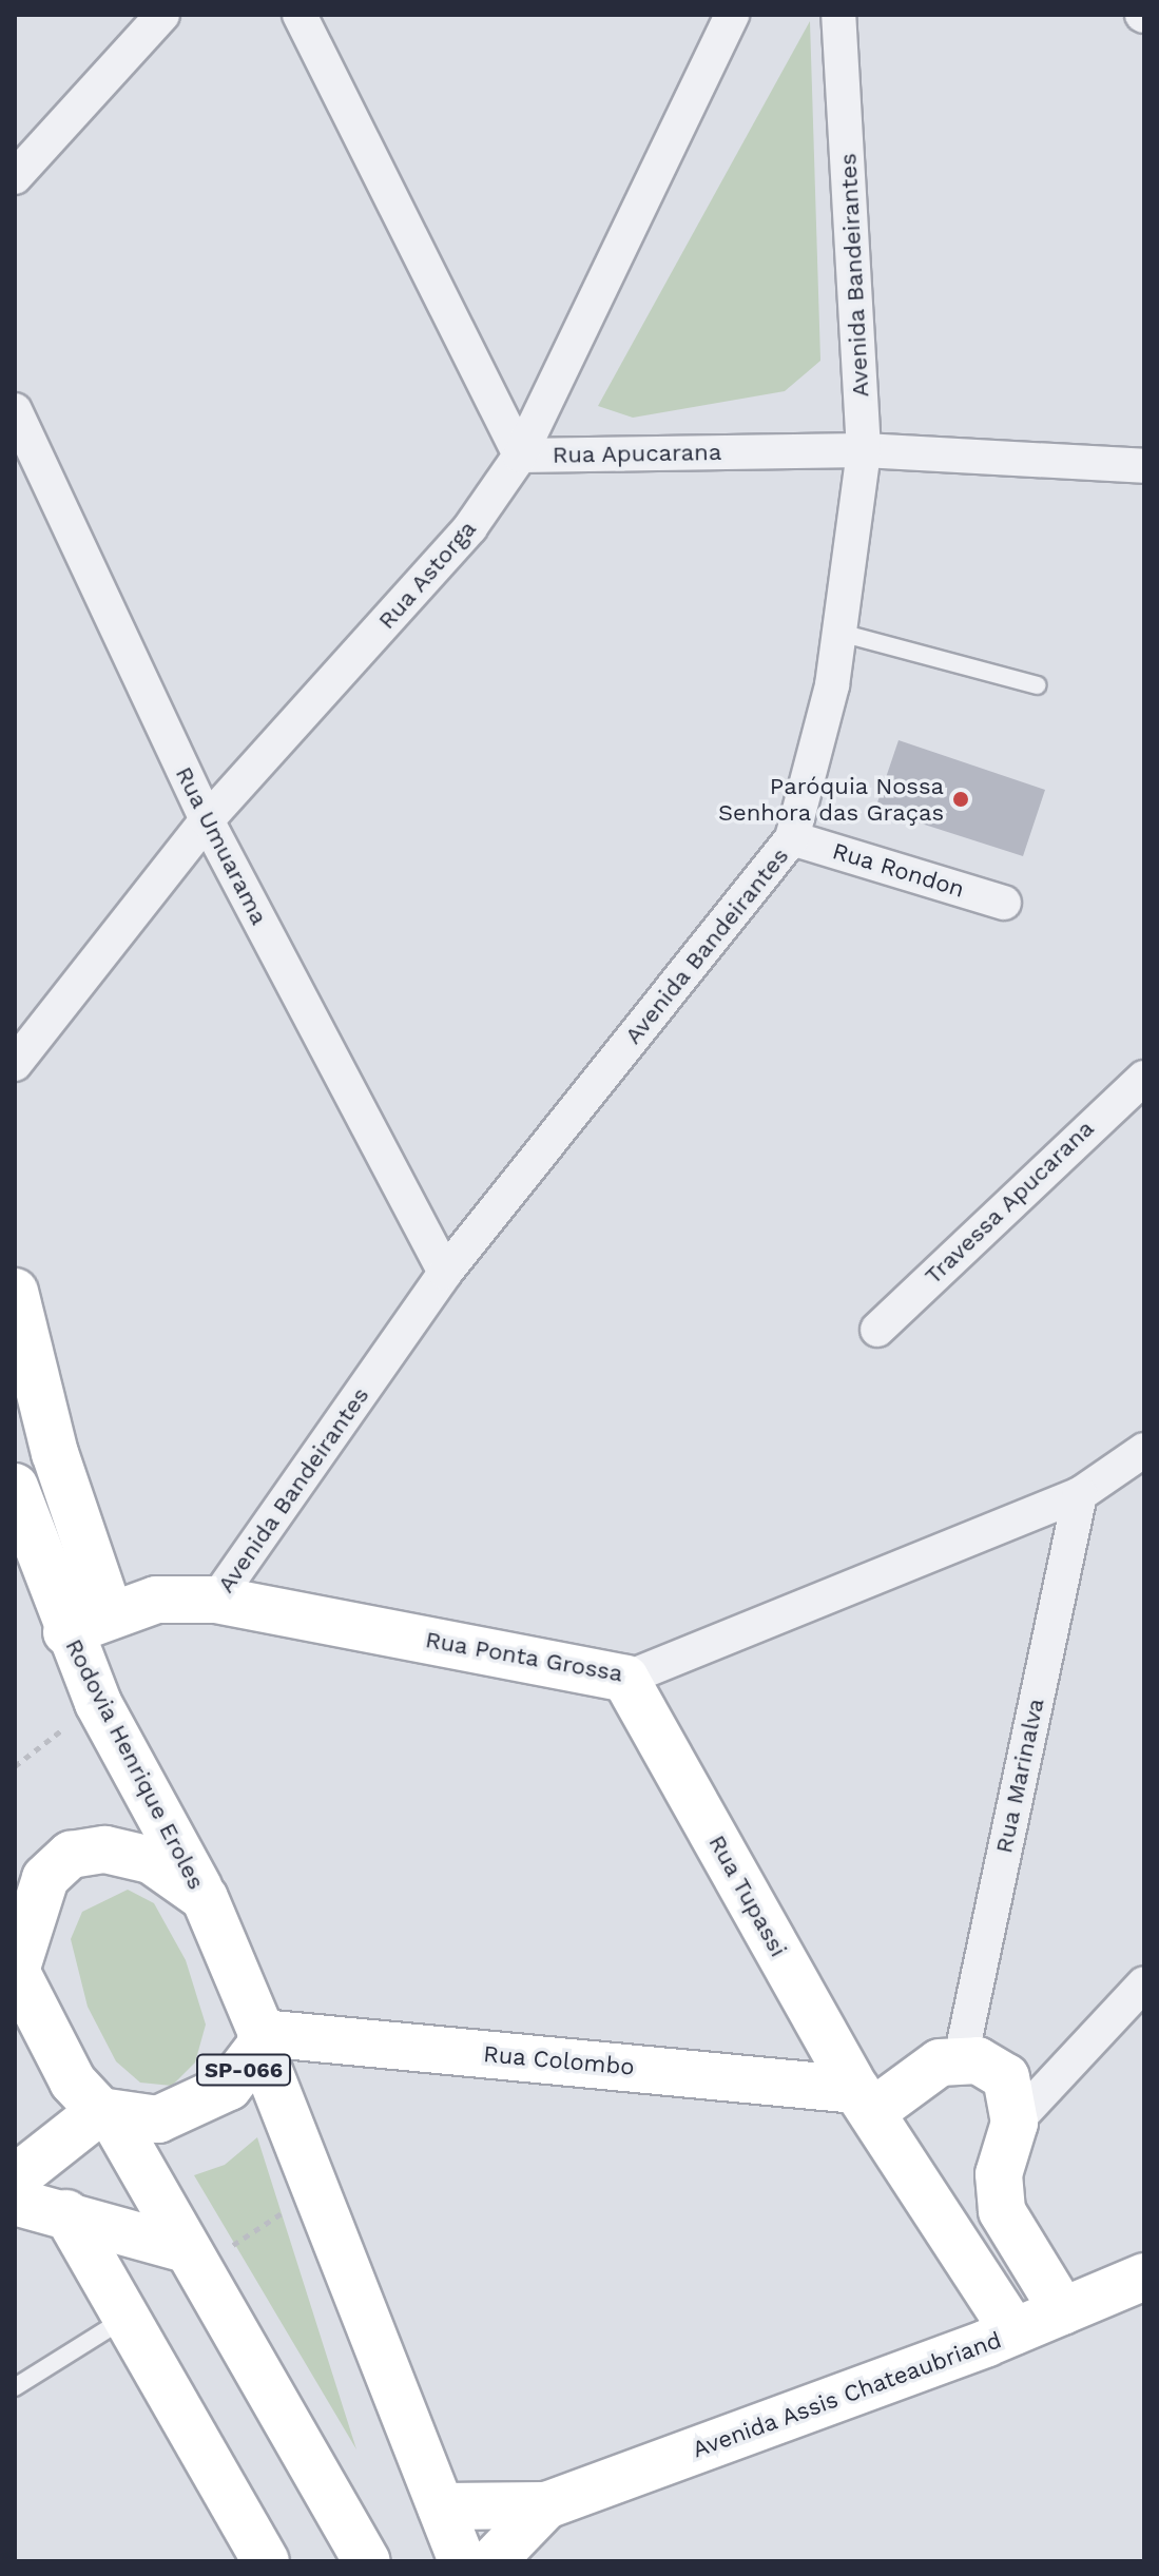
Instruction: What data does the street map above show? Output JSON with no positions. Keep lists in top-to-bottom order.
{
  "streets": {
    "main road": [
      "Rua Ponta Grossa",
      "Rodovia Henrique Eroles",
      "Rua Tupassi",
      "Rua Colombo",
      "SP-066",
      "Avenida Assis Chateaubriand"
    ],
    "street": [
      "Avenida Bandeirantes",
      "Rua Apucarana",
      "Rua Astorga",
      "Rua Umuarama",
      "Rua Rondon",
      "Travessa Apucarana",
      "Rua Marinalva"
    ]
  },
  "crossings": [
    ["Avenida Bandeirantes", "Rua Apucarana"],
    ["Avenida Bandeirantes", "Rua Umuarama"],
    ["Avenida Bandeirantes", "Rua Rondon"],
    ["Avenida Bandeirantes", "Rua Ponta Grossa"],
    ["Rua Apucarana", "Rua Astorga"],
    ["Rua Astorga", "Rua Umuarama"],
    ["Rua Ponta Grossa", "Rodovia Henrique Eroles"],
    ["Rua Ponta Grossa", "Rua Marinalva"],
    ["Rua Ponta Grossa", "Rua Tupassi"],
    ["Rodovia Henrique Eroles", "Rua Colombo"],
    ["Rodovia Henrique Eroles", "SP-066"],
    ["Rua Tupassi", "Rua Colombo"],
    ["Rua Tupassi", "Avenida Assis Chateaubriand"],
    ["Rua Colombo", "SP-066"],
    ["SP-066", "Avenida Assis Chateaubriand"]
  ],
  "places": ["Paróquia Nossa Senhora das Graças"]
}
